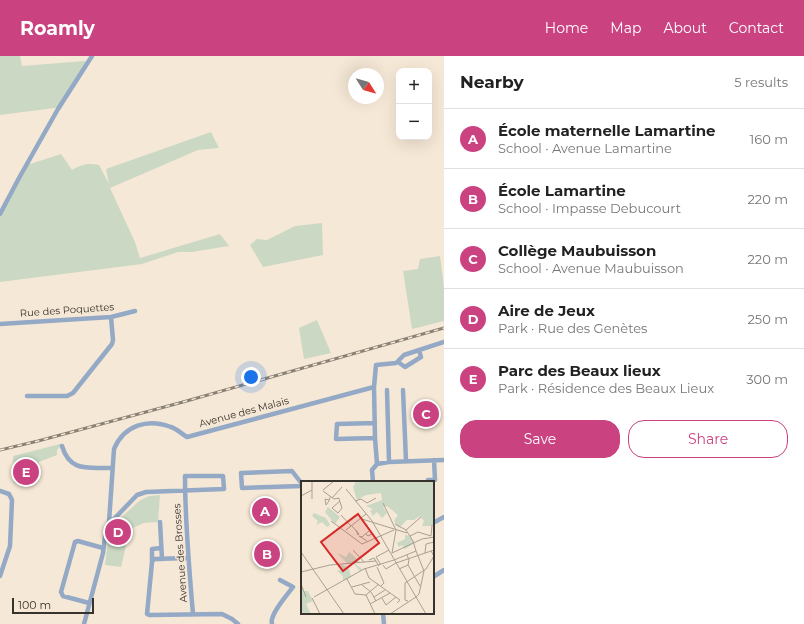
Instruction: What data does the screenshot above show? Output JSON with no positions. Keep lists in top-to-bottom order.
{
  "streets": {
    "street": ["Rue des Poquettes", "Avenue des Malais", "Avenue des Brosses"]
  },
  "scale_bar": "100 m",
  "north": "bottom right",
  "page": {
    "header": "Roamly",
    "nav": [
      "Home",
      "Map",
      "About",
      "Contact"
    ],
    "heading": ["Nearby", "5 results"],
    "map_buttons": ["+", "−"],
    "list": [
      {
        "mark": "A",
        "name": "École maternelle Lamartine",
        "note": "School · Avenue Lamartine",
        "value": "160 m"
      },
      {
        "mark": "B",
        "name": "École Lamartine",
        "note": "School · Impasse Debucourt",
        "value": "220 m"
      },
      {
        "mark": "C",
        "name": "Collège Maubuisson",
        "note": "School · Avenue Maubuisson",
        "value": "220 m"
      },
      {
        "mark": "D",
        "name": "Aire de Jeux",
        "note": "Park · Rue des Genètes",
        "value": "250 m"
      },
      {
        "mark": "E",
        "name": "Parc des Beaux lieux",
        "note": "Park · Résidence des Beaux Lieux",
        "value": "300 m"
      }
    ],
    "pins": [
      "C",
      "E",
      "A",
      "D",
      "B"
    ],
    "buttons": ["Save", "Share"],
    "scale": "100 m"
  }
}
